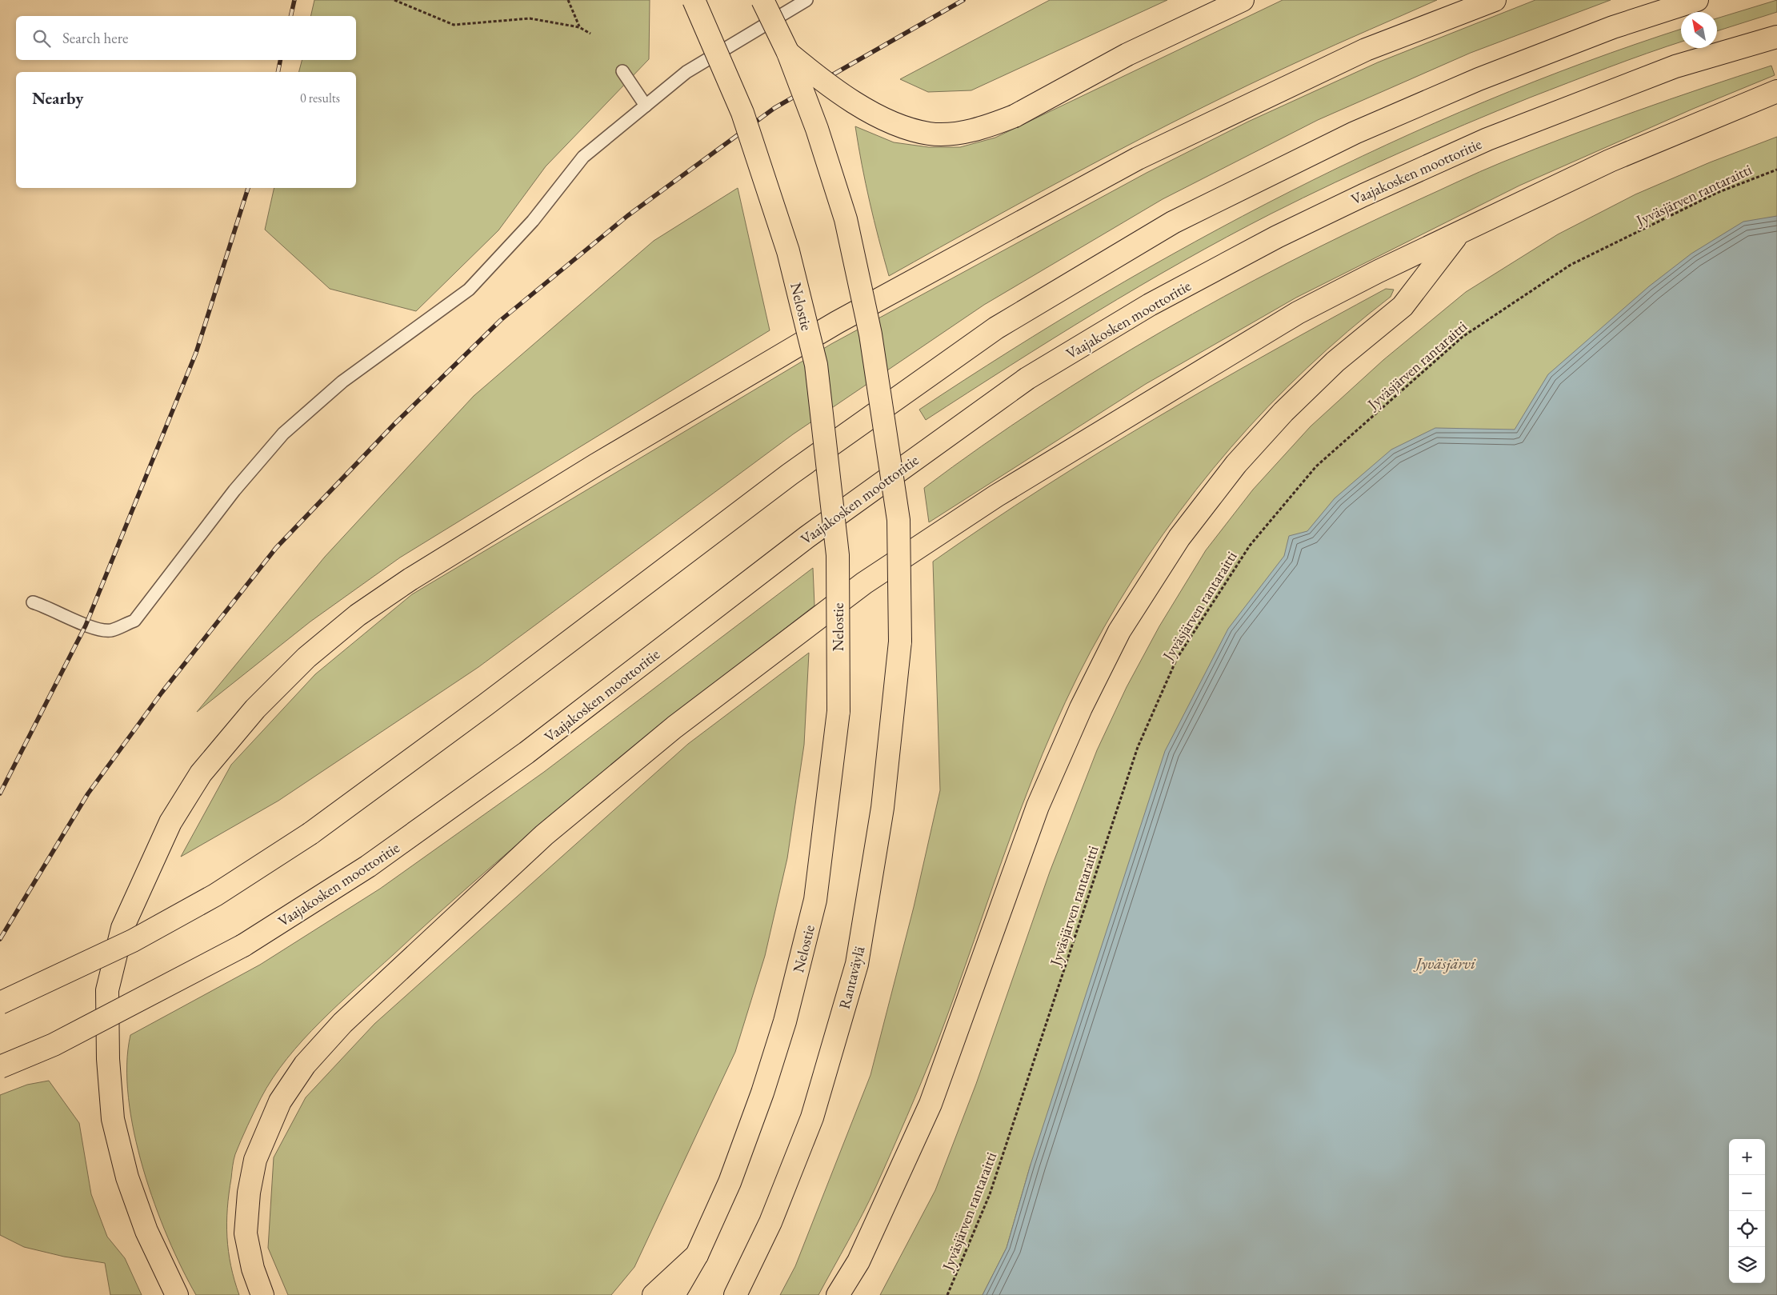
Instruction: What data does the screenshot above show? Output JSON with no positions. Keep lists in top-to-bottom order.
{
  "streets": {
    "highway": ["Vaajakosken moottoritie", "Nelostie", "Rantaväylä"],
    "path": ["Jyväsjärven rantaraitti"]
  },
  "water": ["Jyväsjärvi"],
  "north": "top left",
  "page": {
    "search": "Search here",
    "heading": ["Nearby", "0 results"],
    "map_buttons": ["+", "−"]
  }
}
